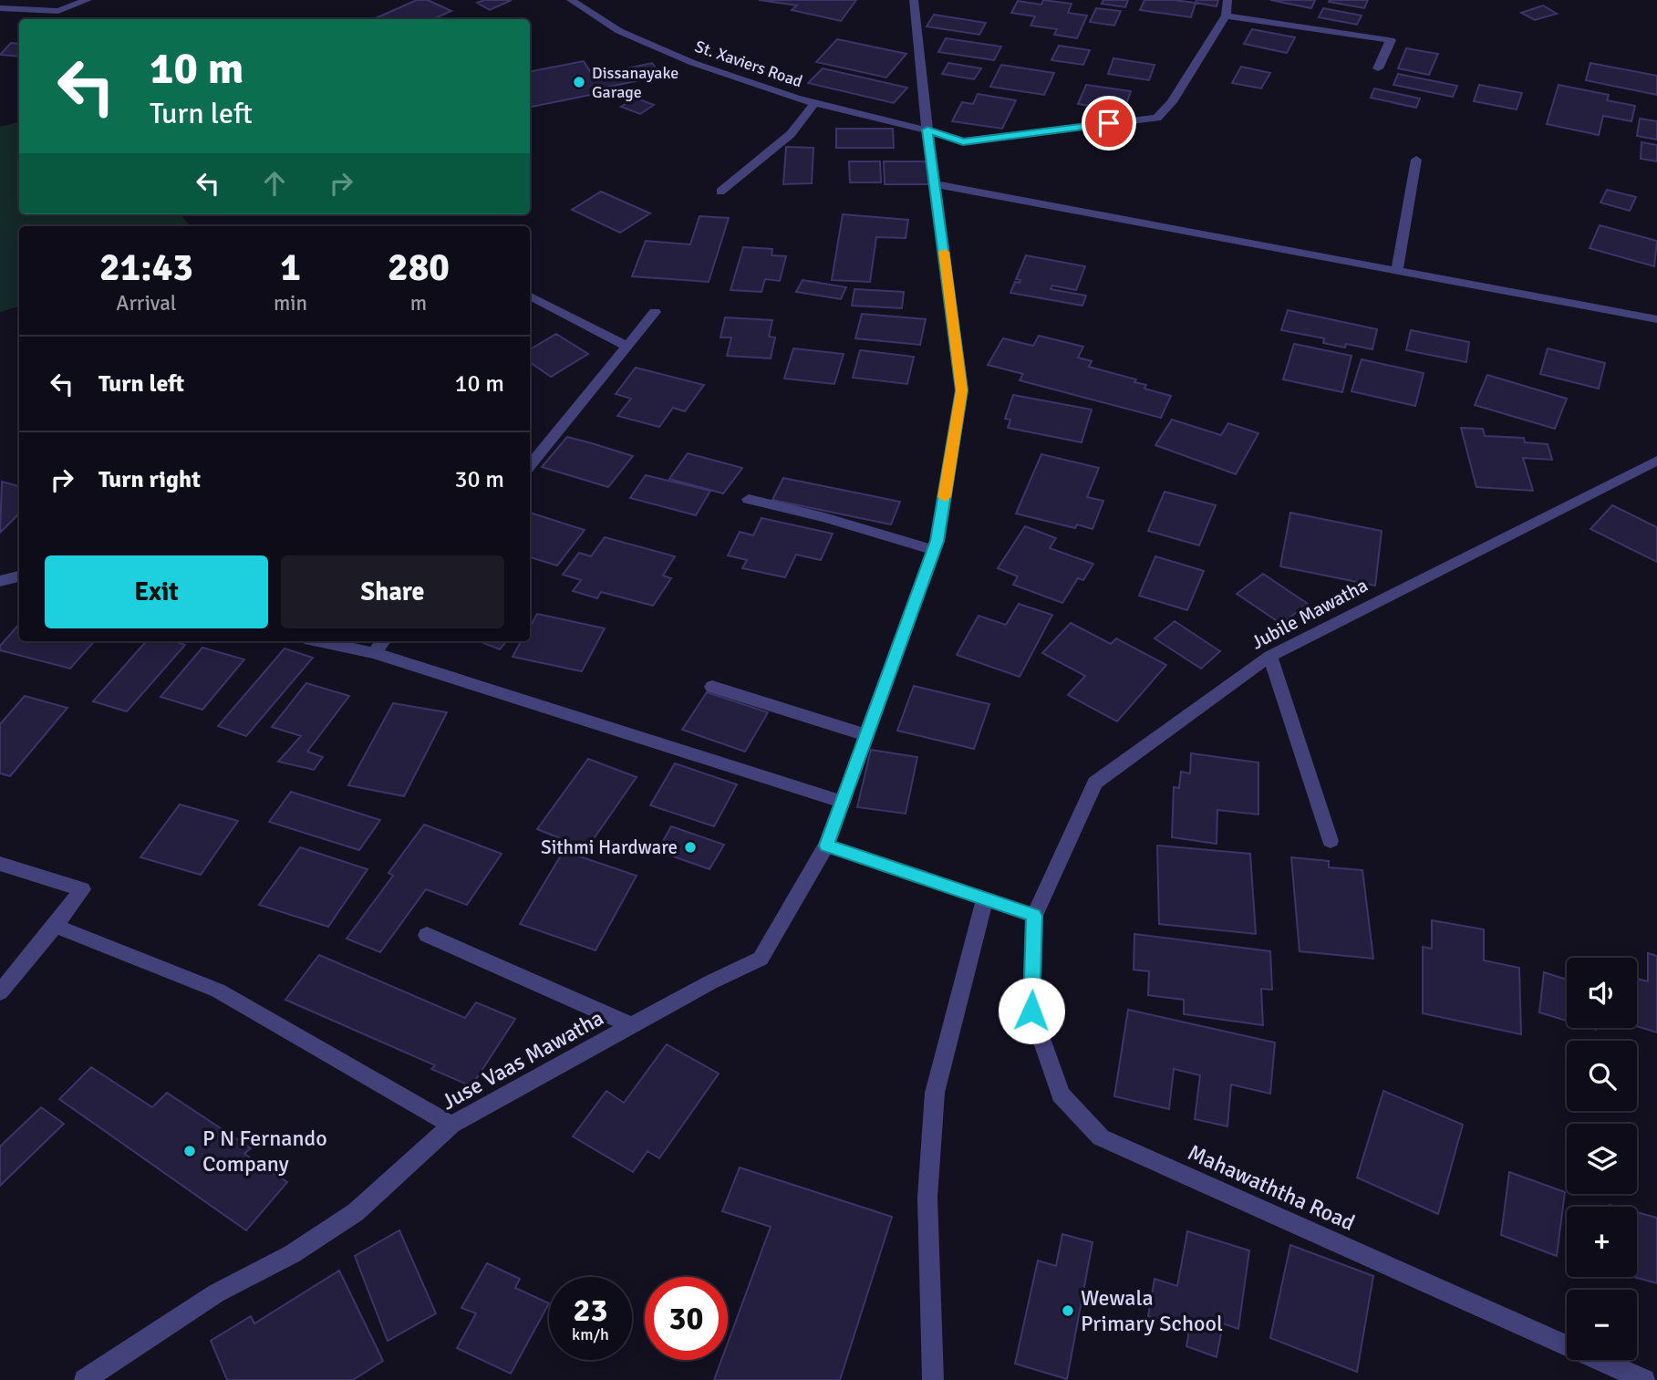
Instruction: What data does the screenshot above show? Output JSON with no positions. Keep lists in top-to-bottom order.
{
  "streets": {
    "street": [
      "St. Xaviers Road",
      "Jubile Mawatha",
      "Juse Vaas Mawatha",
      "Mahawaththa Road"
    ]
  },
  "crossings": [
    ["St. Xaviers Road", "Juse Vaas Mawatha"],
    ["Jubile Mawatha", "Mahawaththa Road"]
  ],
  "places": [
    "Dissanayake Garage",
    "Sithmi Hardware",
    "P N Fernando Company",
    "Wewala Primary School"
  ],
  "page": {
    "turn": ["10 m", "Turn left"],
    "eta": [
      "21:43",
      "Arrival",
      "1",
      "min",
      "280",
      "m"
    ],
    "list": [
      {
        "name": "Turn left",
        "value": "10 m"
      },
      {
        "name": "Turn right",
        "value": "30 m"
      }
    ],
    "buttons": ["Exit", "Share"],
    "map_buttons": ["+", "−"],
    "speed": "23 km/h",
    "limit": "30"
  }
}
